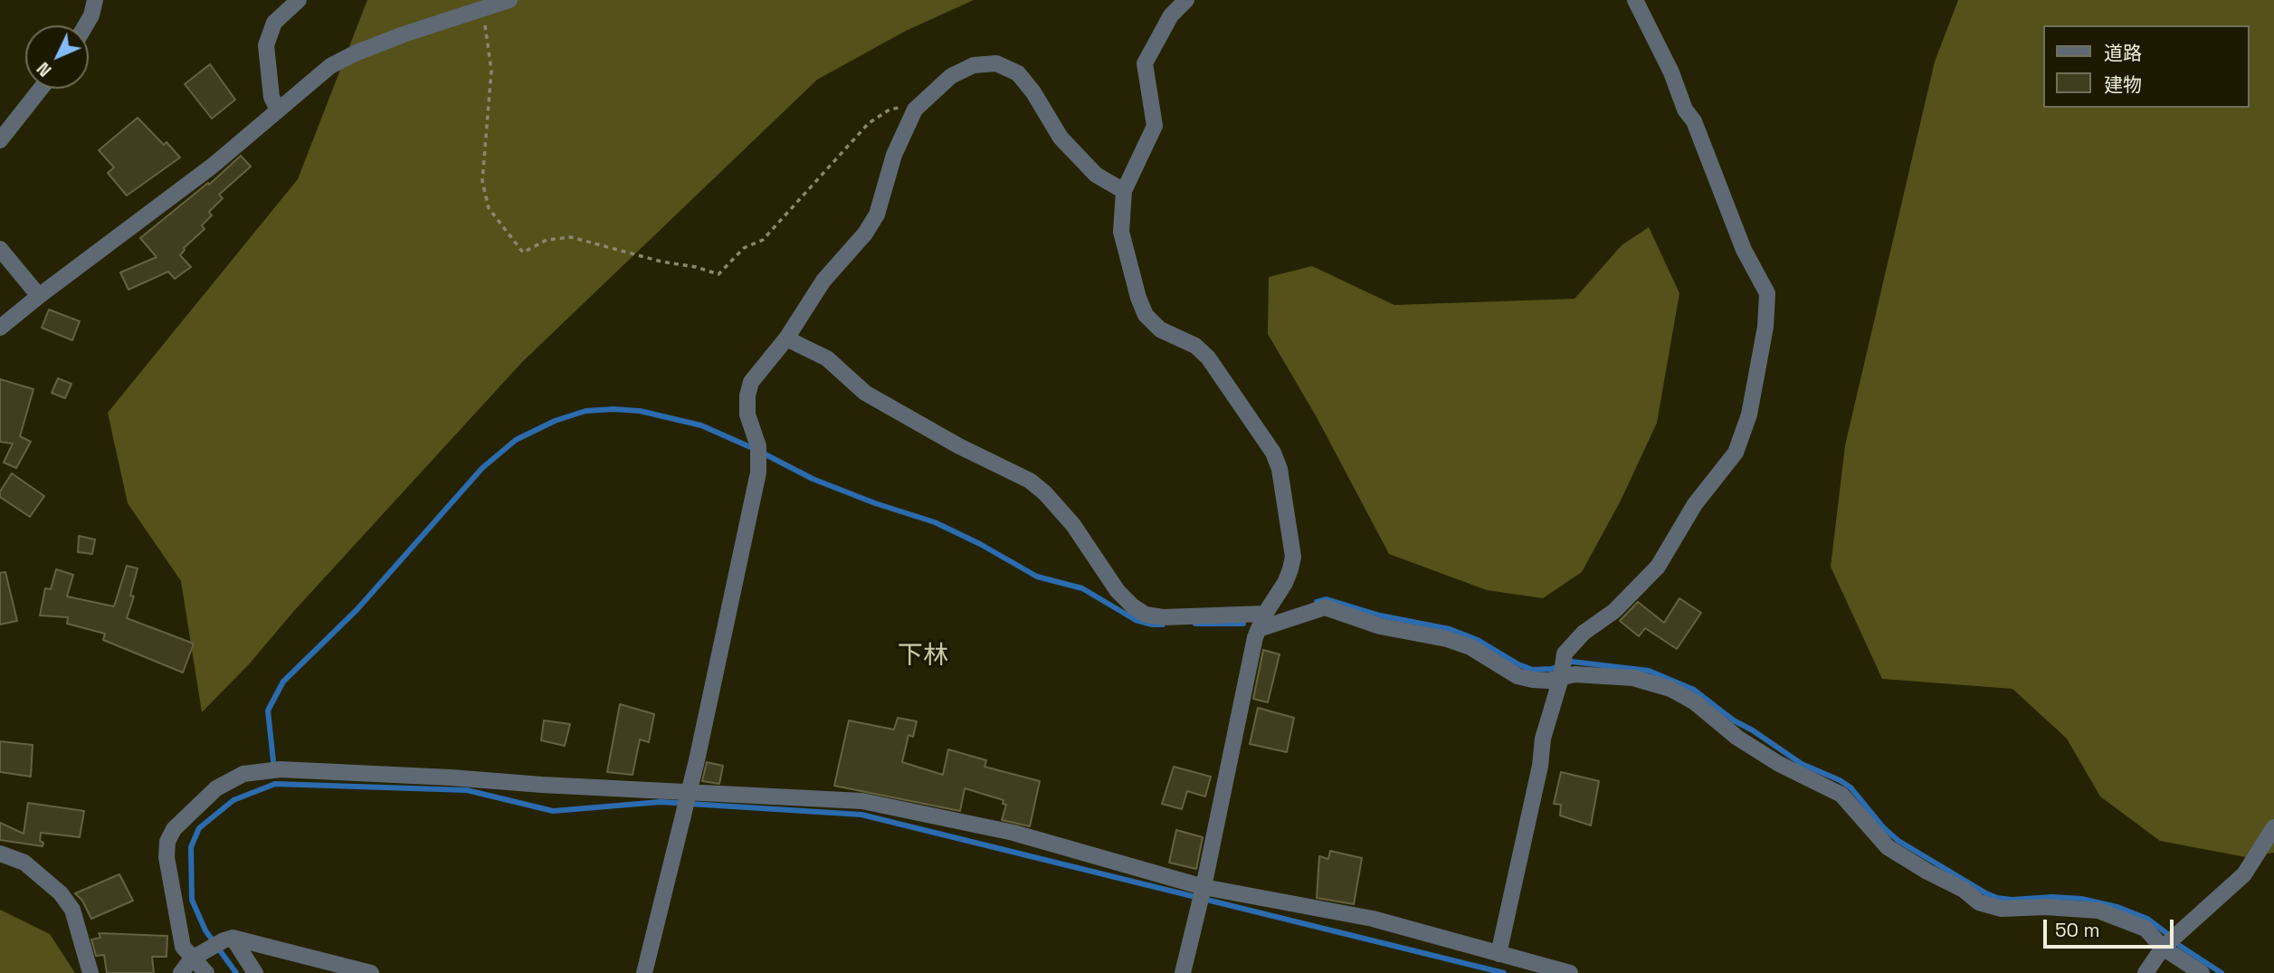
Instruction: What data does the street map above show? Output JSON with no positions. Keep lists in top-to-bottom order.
{
  "districts": ["下林"],
  "legend": ["道路", "建物"],
  "scale_bar": "50 m",
  "north": "bottom left"
}
